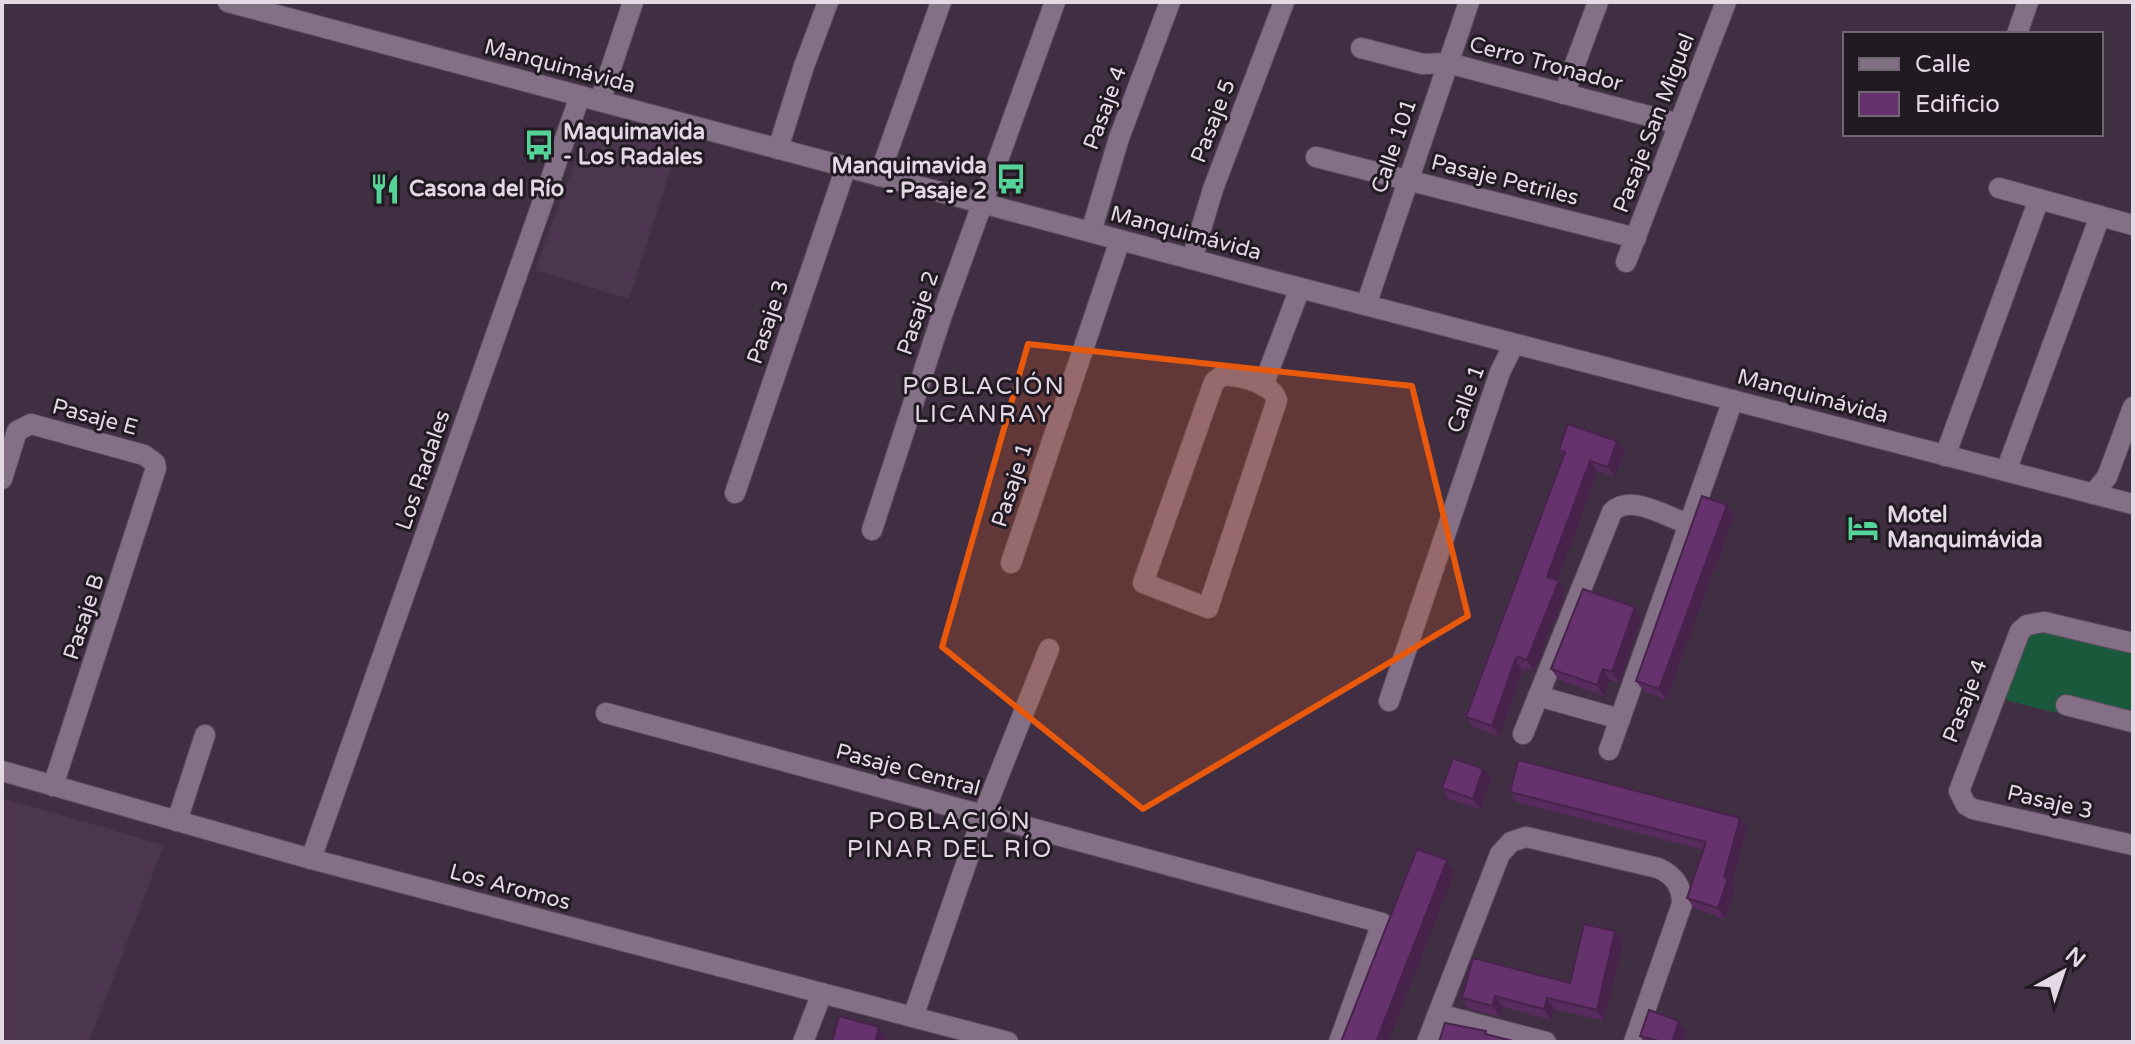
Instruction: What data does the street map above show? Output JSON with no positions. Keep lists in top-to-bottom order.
{
  "streets": {
    "street": [
      "Cerro Tronador",
      "Manquimávida",
      "Pasaje 4",
      "Pasaje 5",
      "Pasaje San Miguel",
      "Calle 101",
      "Pasaje Petriles",
      "Pasaje 2",
      "Pasaje 3",
      "Calle 1",
      "Pasaje E",
      "Los Radales",
      "Pasaje 1",
      "Pasaje B",
      "Pasaje Central",
      "Los Aromos"
    ]
  },
  "crossings": [
    ["Cerro Tronador", "Pasaje San Miguel"],
    ["Cerro Tronador", "Calle 101"],
    ["Manquimávida", "Pasaje 4"],
    ["Manquimávida", "Pasaje 5"],
    ["Manquimávida", "Calle 101"],
    ["Manquimávida", "Pasaje 2"],
    ["Manquimávida", "Pasaje 3"],
    ["Manquimávida", "Calle 1"],
    ["Manquimávida", "Los Radales"],
    ["Manquimávida", "Pasaje 1"],
    ["Pasaje 4", "Pasaje 3"],
    ["Pasaje San Miguel", "Pasaje Petriles"],
    ["Calle 101", "Pasaje Petriles"],
    ["Pasaje E", "Pasaje B"],
    ["Los Radales", "Los Aromos"],
    ["Pasaje B", "Los Aromos"]
  ],
  "districts": ["POBLACIÓN LICANRAY", "POBLACIÓN PINAR DEL RÍO"],
  "places": {
    "bus stop": ["Maquimavida - Los Radales", "Manquimavida - Pasaje 2"],
    "restaurant": ["Casona del Río"],
    "hotel": ["Motel Manquimávida"]
  },
  "legend": ["Calle", "Edificio"],
  "north": "top right"
}
